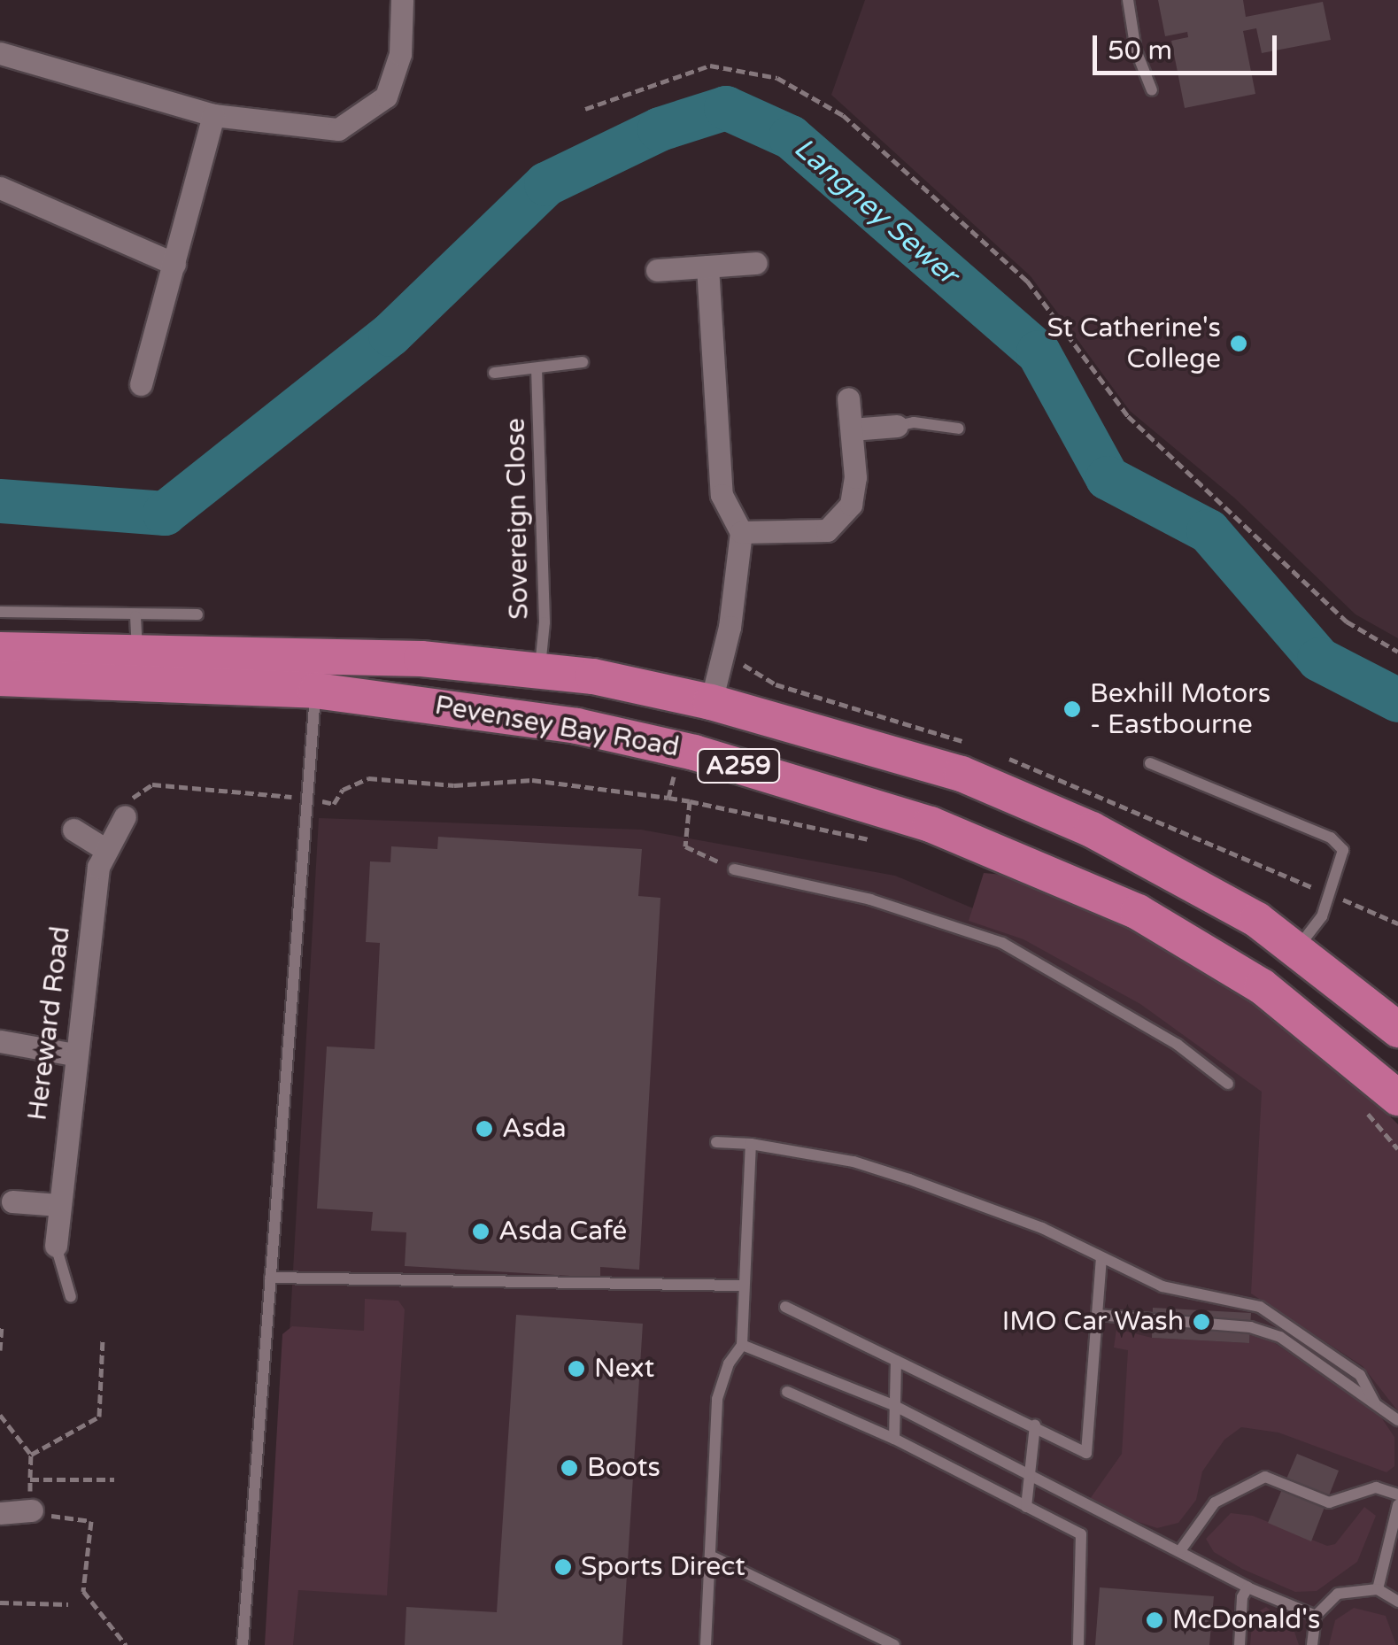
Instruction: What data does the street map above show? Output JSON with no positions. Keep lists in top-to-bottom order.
{
  "streets": {
    "main road": ["Pevensey Bay Road", "A259"],
    "street": ["Hereward Road"],
    "lane": ["Sovereign Close"]
  },
  "crossings": [
    ["Sovereign Close", "Pevensey Bay Road"]
  ],
  "water": ["Langney Sewer"],
  "places": [
    "St Catherine's College",
    "Bexhill Motors - Eastbourne",
    "Asda",
    "Asda Café",
    "IMO Car Wash",
    "Next",
    "Boots",
    "Sports Direct",
    "McDonald's"
  ],
  "scale_bar": "50 m"
}
